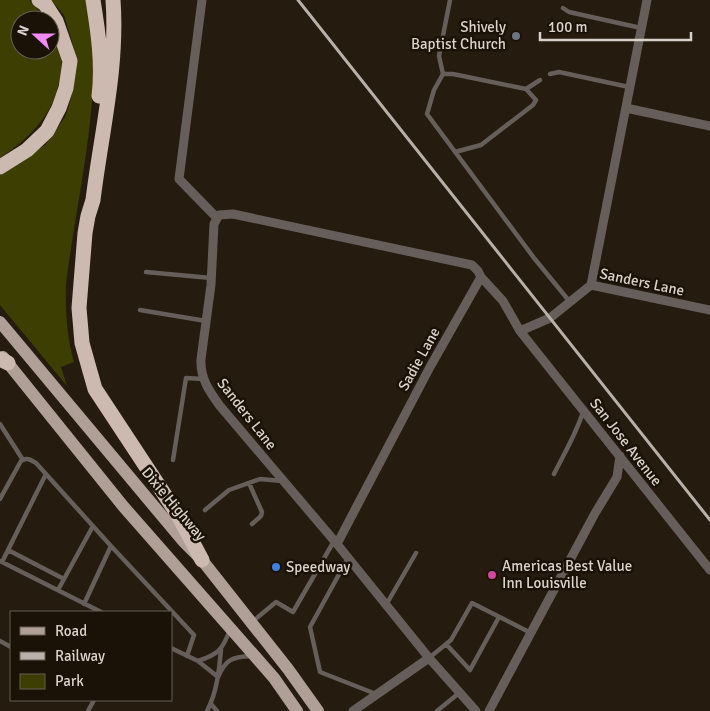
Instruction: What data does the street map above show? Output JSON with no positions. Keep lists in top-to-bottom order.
{
  "streets": {
    "main road": ["Dixie Highway"],
    "street": ["Sanders Lane", "Sadie Lane", "San Jose Avenue"]
  },
  "crossings": [
    ["Sanders Lane", "Sadie Lane"],
    ["Sanders Lane", "San Jose Avenue"]
  ],
  "places": ["Shively Baptist Church", "Speedway", "Americas Best Value Inn Louisville"],
  "legend": ["Road", "Railway", "Park"],
  "scale_bar": "100 m",
  "north": "left"
}
